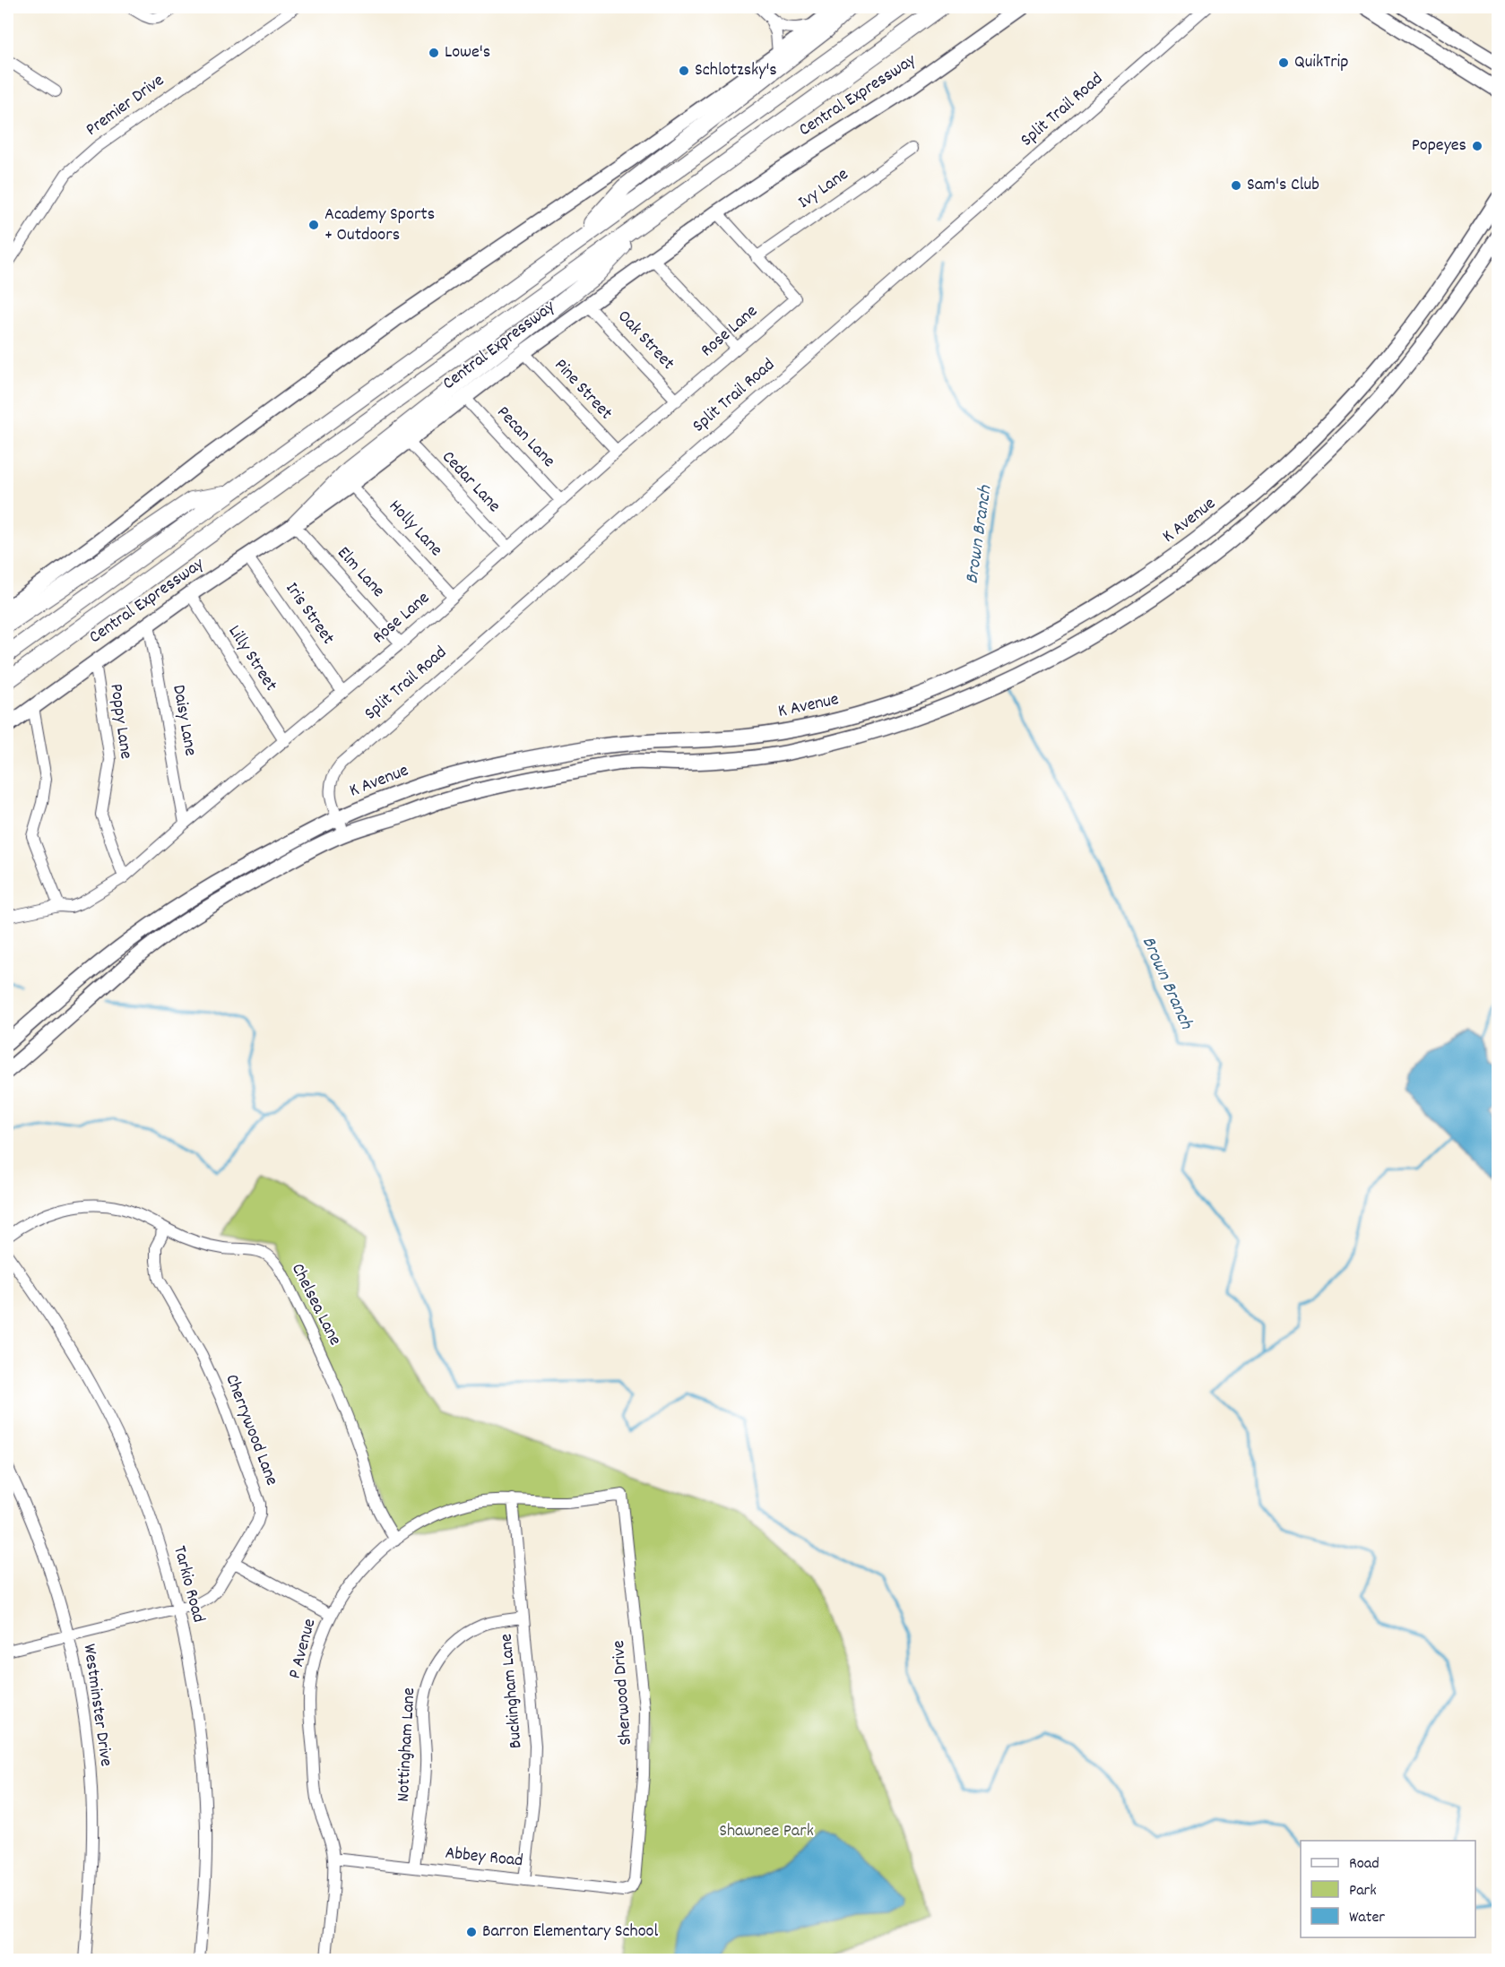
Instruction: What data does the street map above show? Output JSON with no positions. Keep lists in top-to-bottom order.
{
  "streets": {
    "highway": ["Central Expressway"],
    "main road": ["K Avenue"],
    "street": [
      "Premier Drive",
      "Split Trail Road",
      "Ivy Lane",
      "Rose Lane",
      "Oak Street",
      "Pine Street",
      "Pecan Lane",
      "Cedar Lane",
      "Holly Lane",
      "Elm Lane",
      "Iris Street",
      "Lilly Street",
      "Daisy Lane",
      "Poppy Lane",
      "Chelsea Lane",
      "Cherrywood Lane",
      "Tarkio Road",
      "P Avenue",
      "Buckingham Lane",
      "Sherwood Drive",
      "Westminster Drive",
      "Nottingham Lane",
      "Abbey Road"
    ]
  },
  "crossings": [
    ["Central Expressway", "Oak Street"],
    ["Central Expressway", "Pine Street"],
    ["Central Expressway", "Pecan Lane"],
    ["Central Expressway", "Cedar Lane"],
    ["Central Expressway", "Holly Lane"],
    ["Central Expressway", "Elm Lane"],
    ["Central Expressway", "Iris Street"],
    ["Central Expressway", "Lilly Street"],
    ["Central Expressway", "Daisy Lane"],
    ["Central Expressway", "Poppy Lane"],
    ["Split Trail Road", "K Avenue"],
    ["Ivy Lane", "Rose Lane"],
    ["Rose Lane", "Oak Street"],
    ["Rose Lane", "Pine Street"],
    ["Rose Lane", "Pecan Lane"],
    ["Rose Lane", "Cedar Lane"],
    ["Rose Lane", "Holly Lane"],
    ["Rose Lane", "Elm Lane"],
    ["Rose Lane", "Iris Street"],
    ["Rose Lane", "Lilly Street"],
    ["Rose Lane", "Daisy Lane"],
    ["Rose Lane", "Poppy Lane"],
    ["Chelsea Lane", "Cherrywood Lane"],
    ["Chelsea Lane", "P Avenue"],
    ["Cherrywood Lane", "Tarkio Road"],
    ["Cherrywood Lane", "Westminster Drive"],
    ["P Avenue", "Buckingham Lane"],
    ["P Avenue", "Sherwood Drive"],
    ["P Avenue", "Abbey Road"],
    ["Buckingham Lane", "Nottingham Lane"],
    ["Buckingham Lane", "Abbey Road"],
    ["Sherwood Drive", "Abbey Road"],
    ["Nottingham Lane", "Abbey Road"]
  ],
  "water": ["Brown Branch"],
  "parks": ["Shawnee Park"],
  "places": [
    "Lowe's",
    "QuikTrip",
    "Schlotzsky's",
    "Popeyes",
    "Sam's Club",
    "Academy Sports + Outdoors",
    "Barron Elementary School"
  ],
  "legend": ["Road", "Park", "Water"]
}
